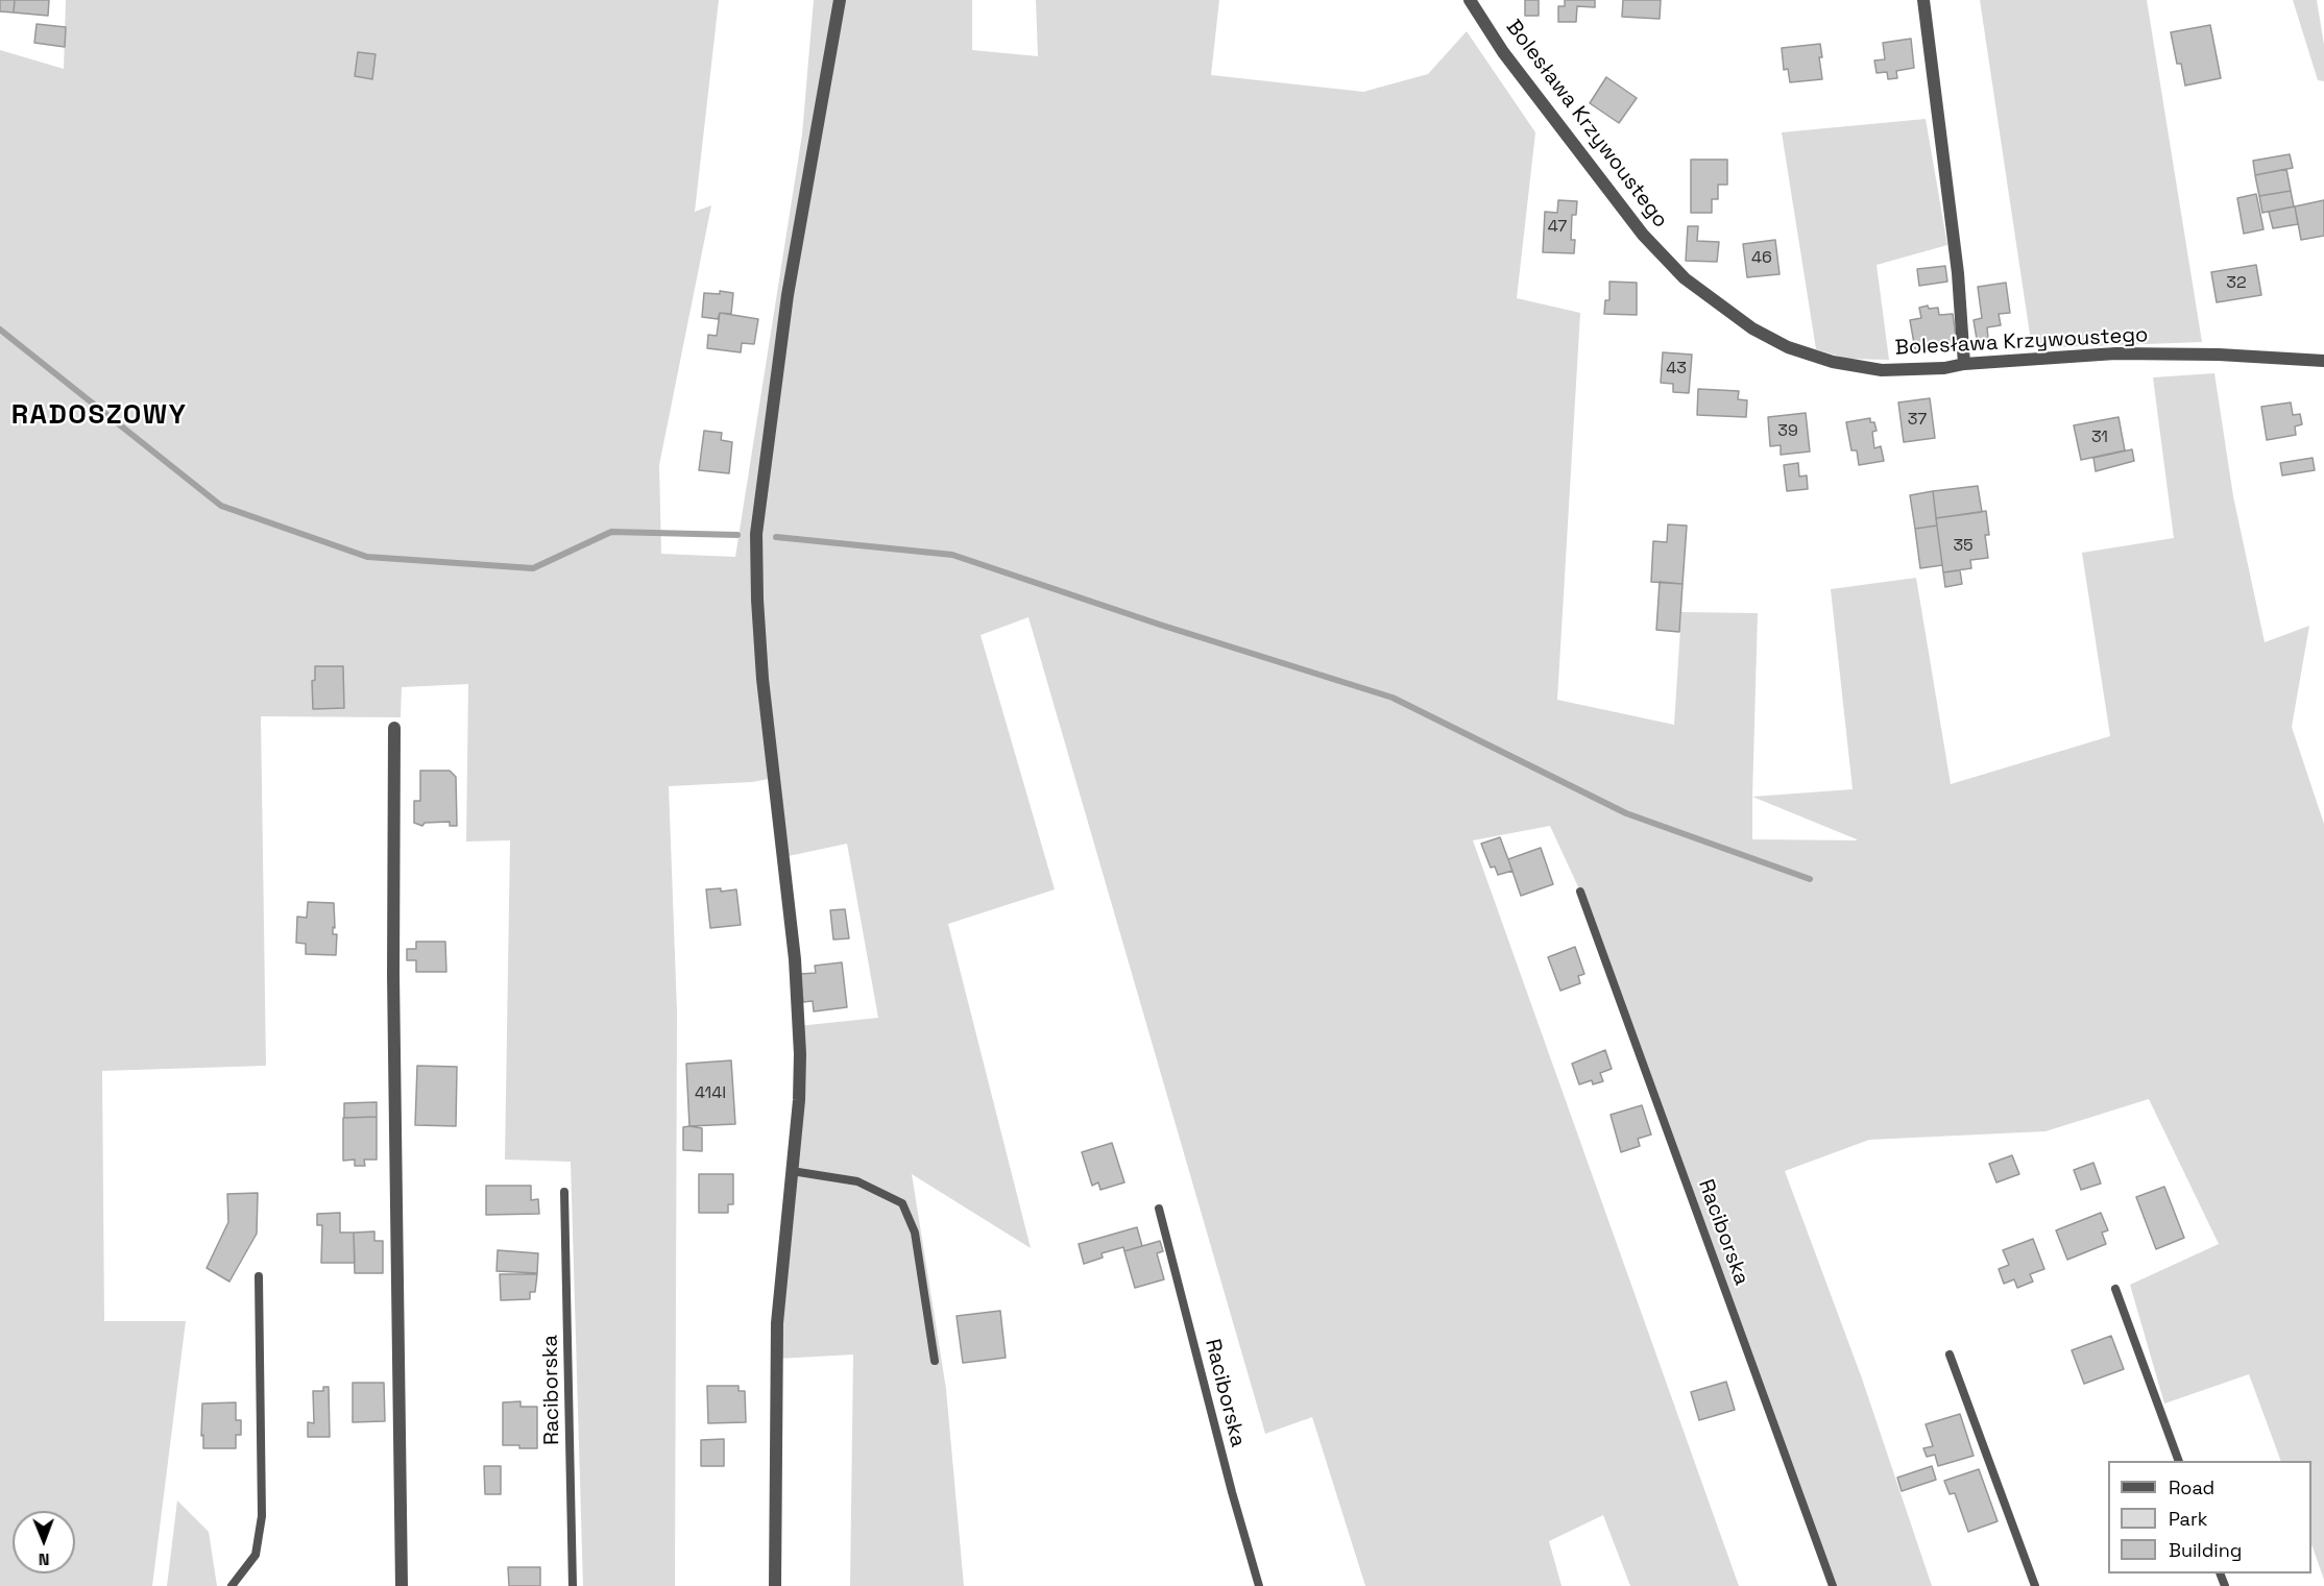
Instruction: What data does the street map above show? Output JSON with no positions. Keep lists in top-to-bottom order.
{
  "streets": {
    "street": ["Bolesława Krzywoustego"],
    "lane": ["Raciborska"]
  },
  "districts": ["RADOSZOWY"],
  "house_numbers": [
    "47",
    "46",
    "32",
    "43",
    "37",
    "39",
    "31",
    "35",
    "414I"
  ],
  "legend": ["Road", "Park", "Building"],
  "north": "bottom"
}
